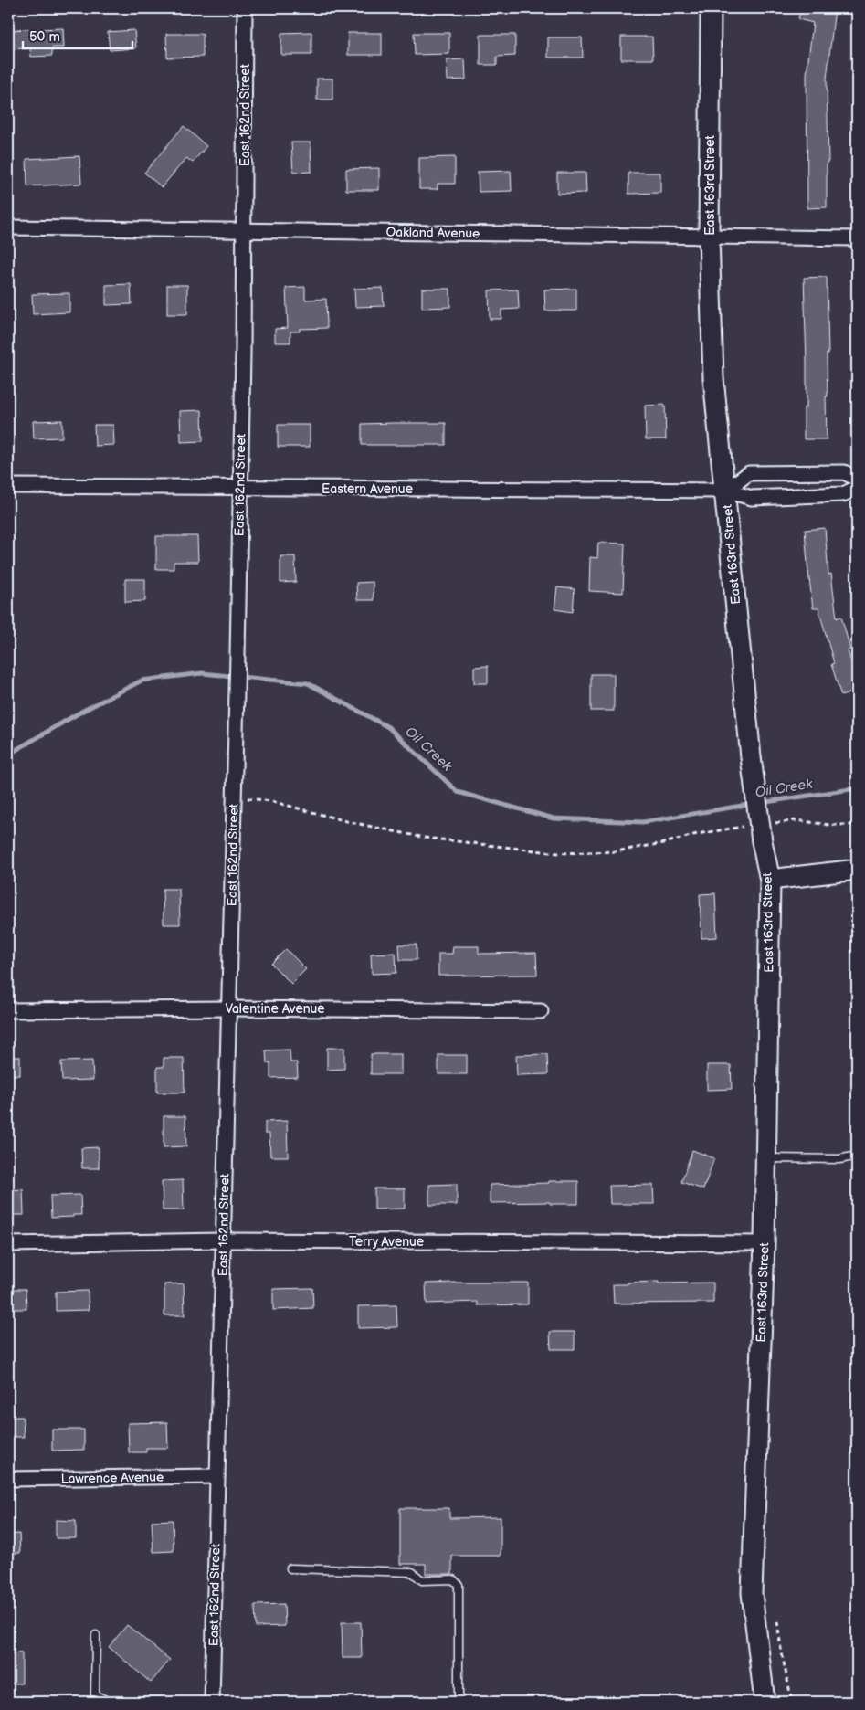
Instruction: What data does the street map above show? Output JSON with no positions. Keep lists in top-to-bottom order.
{
  "streets": {
    "street": [
      "East 162nd Street",
      "East 163rd Street",
      "Oakland Avenue",
      "Eastern Avenue",
      "Valentine Avenue",
      "Terry Avenue",
      "Lawrence Avenue"
    ]
  },
  "crossings": [
    ["East 162nd Street", "Oakland Avenue"],
    ["East 162nd Street", "Eastern Avenue"],
    ["East 162nd Street", "Valentine Avenue"],
    ["East 162nd Street", "Terry Avenue"],
    ["East 162nd Street", "Lawrence Avenue"],
    ["East 163rd Street", "Oakland Avenue"],
    ["East 163rd Street", "Eastern Avenue"],
    ["East 163rd Street", "Terry Avenue"]
  ],
  "water": ["Oil Creek"],
  "scale_bar": "50 m"
}
